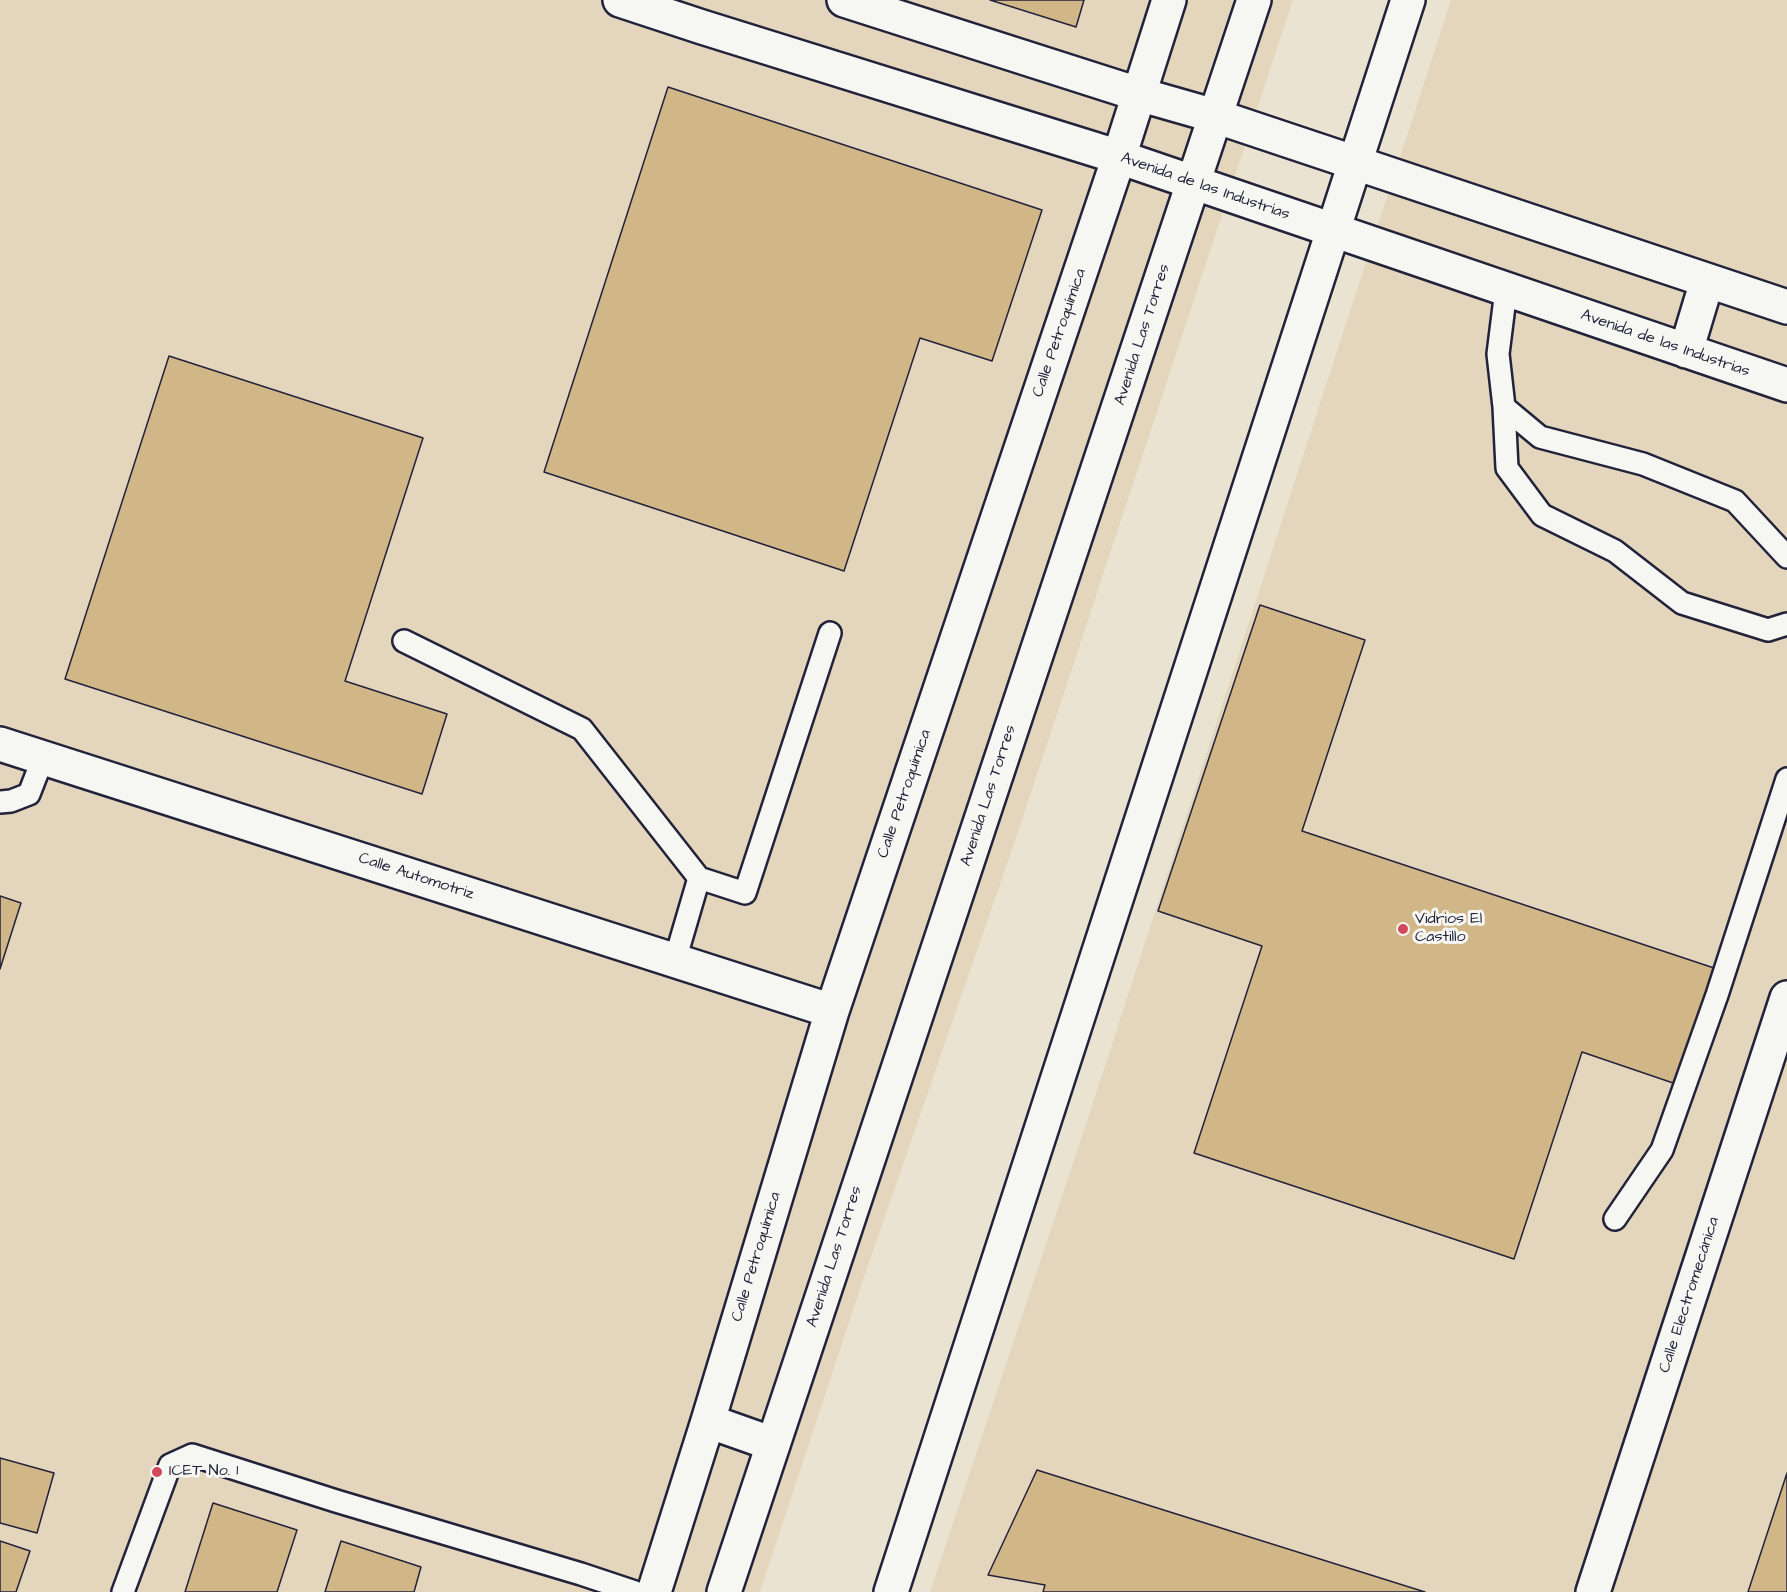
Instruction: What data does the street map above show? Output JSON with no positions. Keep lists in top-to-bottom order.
{
  "streets": {
    "street": [
      "Avenida de las Industrias",
      "Calle Petroquímica",
      "Avenida Las Torres",
      "Calle Automotriz",
      "Calle Electromecánica"
    ]
  },
  "crossings": [
    ["Avenida de las Industrias", "Calle Petroquímica"],
    ["Avenida de las Industrias", "Avenida Las Torres"],
    ["Calle Petroquímica", "Calle Automotriz"]
  ],
  "places": ["Vidrios El Castillo", "ICET No. 1"]
}
